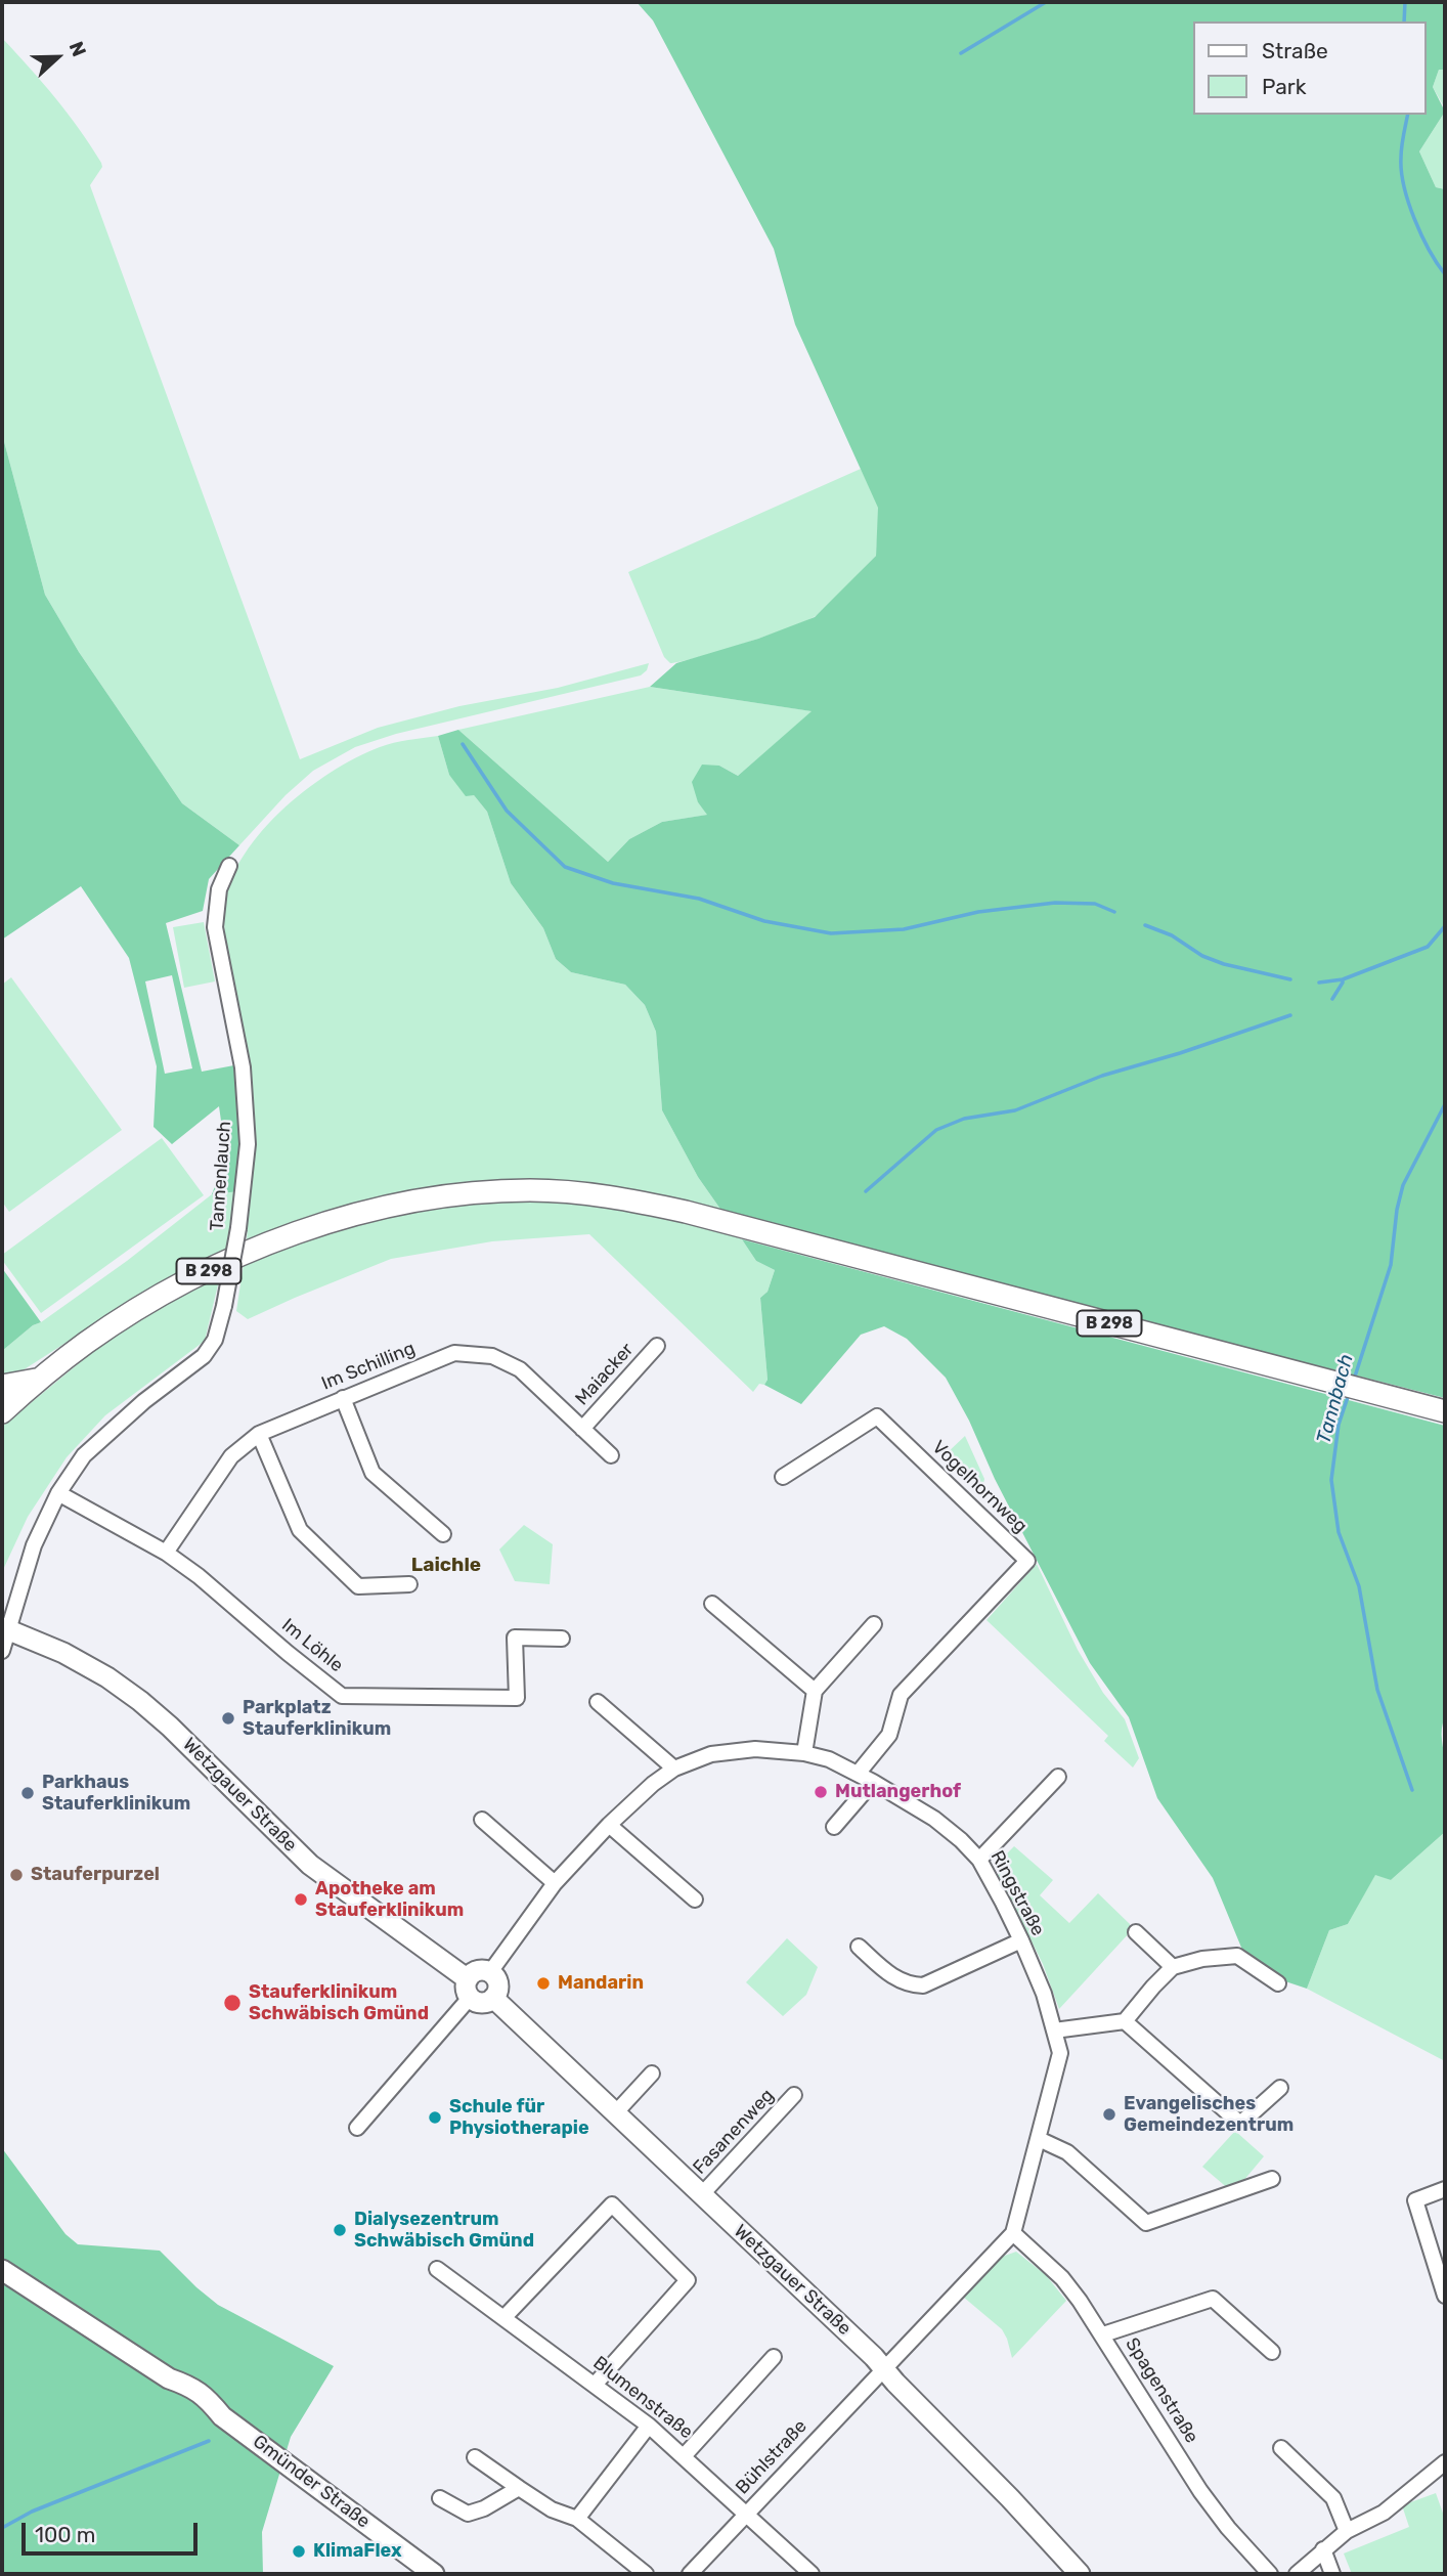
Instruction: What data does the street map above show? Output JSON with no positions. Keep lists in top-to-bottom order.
{
  "streets": {
    "main road": ["B 298"],
    "street": [
      "Tannenlauch",
      "Im Schilling",
      "Maiacker",
      "Vogelhornweg",
      "Im Löhle",
      "Wetzgauer Straße",
      "Ringstraße",
      "Fasanenweg",
      "Spagenstraße",
      "Blumenstraße",
      "Bühlstraße",
      "Gmünder Straße"
    ]
  },
  "crossings": [
    ["Tannenlauch", "Im Löhle"],
    ["Tannenlauch", "Wetzgauer Straße"],
    ["Im Schilling", "Maiacker"],
    ["Im Schilling", "Im Löhle"],
    ["Vogelhornweg", "Ringstraße"],
    ["Wetzgauer Straße", "Ringstraße"],
    ["Wetzgauer Straße", "Fasanenweg"],
    ["Wetzgauer Straße", "Bühlstraße"],
    ["Ringstraße", "Spagenstraße"],
    ["Ringstraße", "Bühlstraße"],
    ["Blumenstraße", "Bühlstraße"]
  ],
  "districts": ["Laichle"],
  "water": ["Tannbach"],
  "places": [
    "Parkplatz Stauferklinikum",
    "Mutlangerhof",
    "Parkhaus Stauferklinikum",
    "Stauferpurzel",
    "Apotheke am Stauferklinikum",
    "Mandarin",
    "Stauferklinikum Schwäbisch Gmünd",
    "Evangelisches Gemeindezentrum",
    "Schule für Physiotherapie",
    "Dialysezentrum Schwäbisch Gmünd",
    "KlimaFlex"
  ],
  "legend": ["Straße", "Park"],
  "scale_bar": "100 m",
  "north": "right"
}
